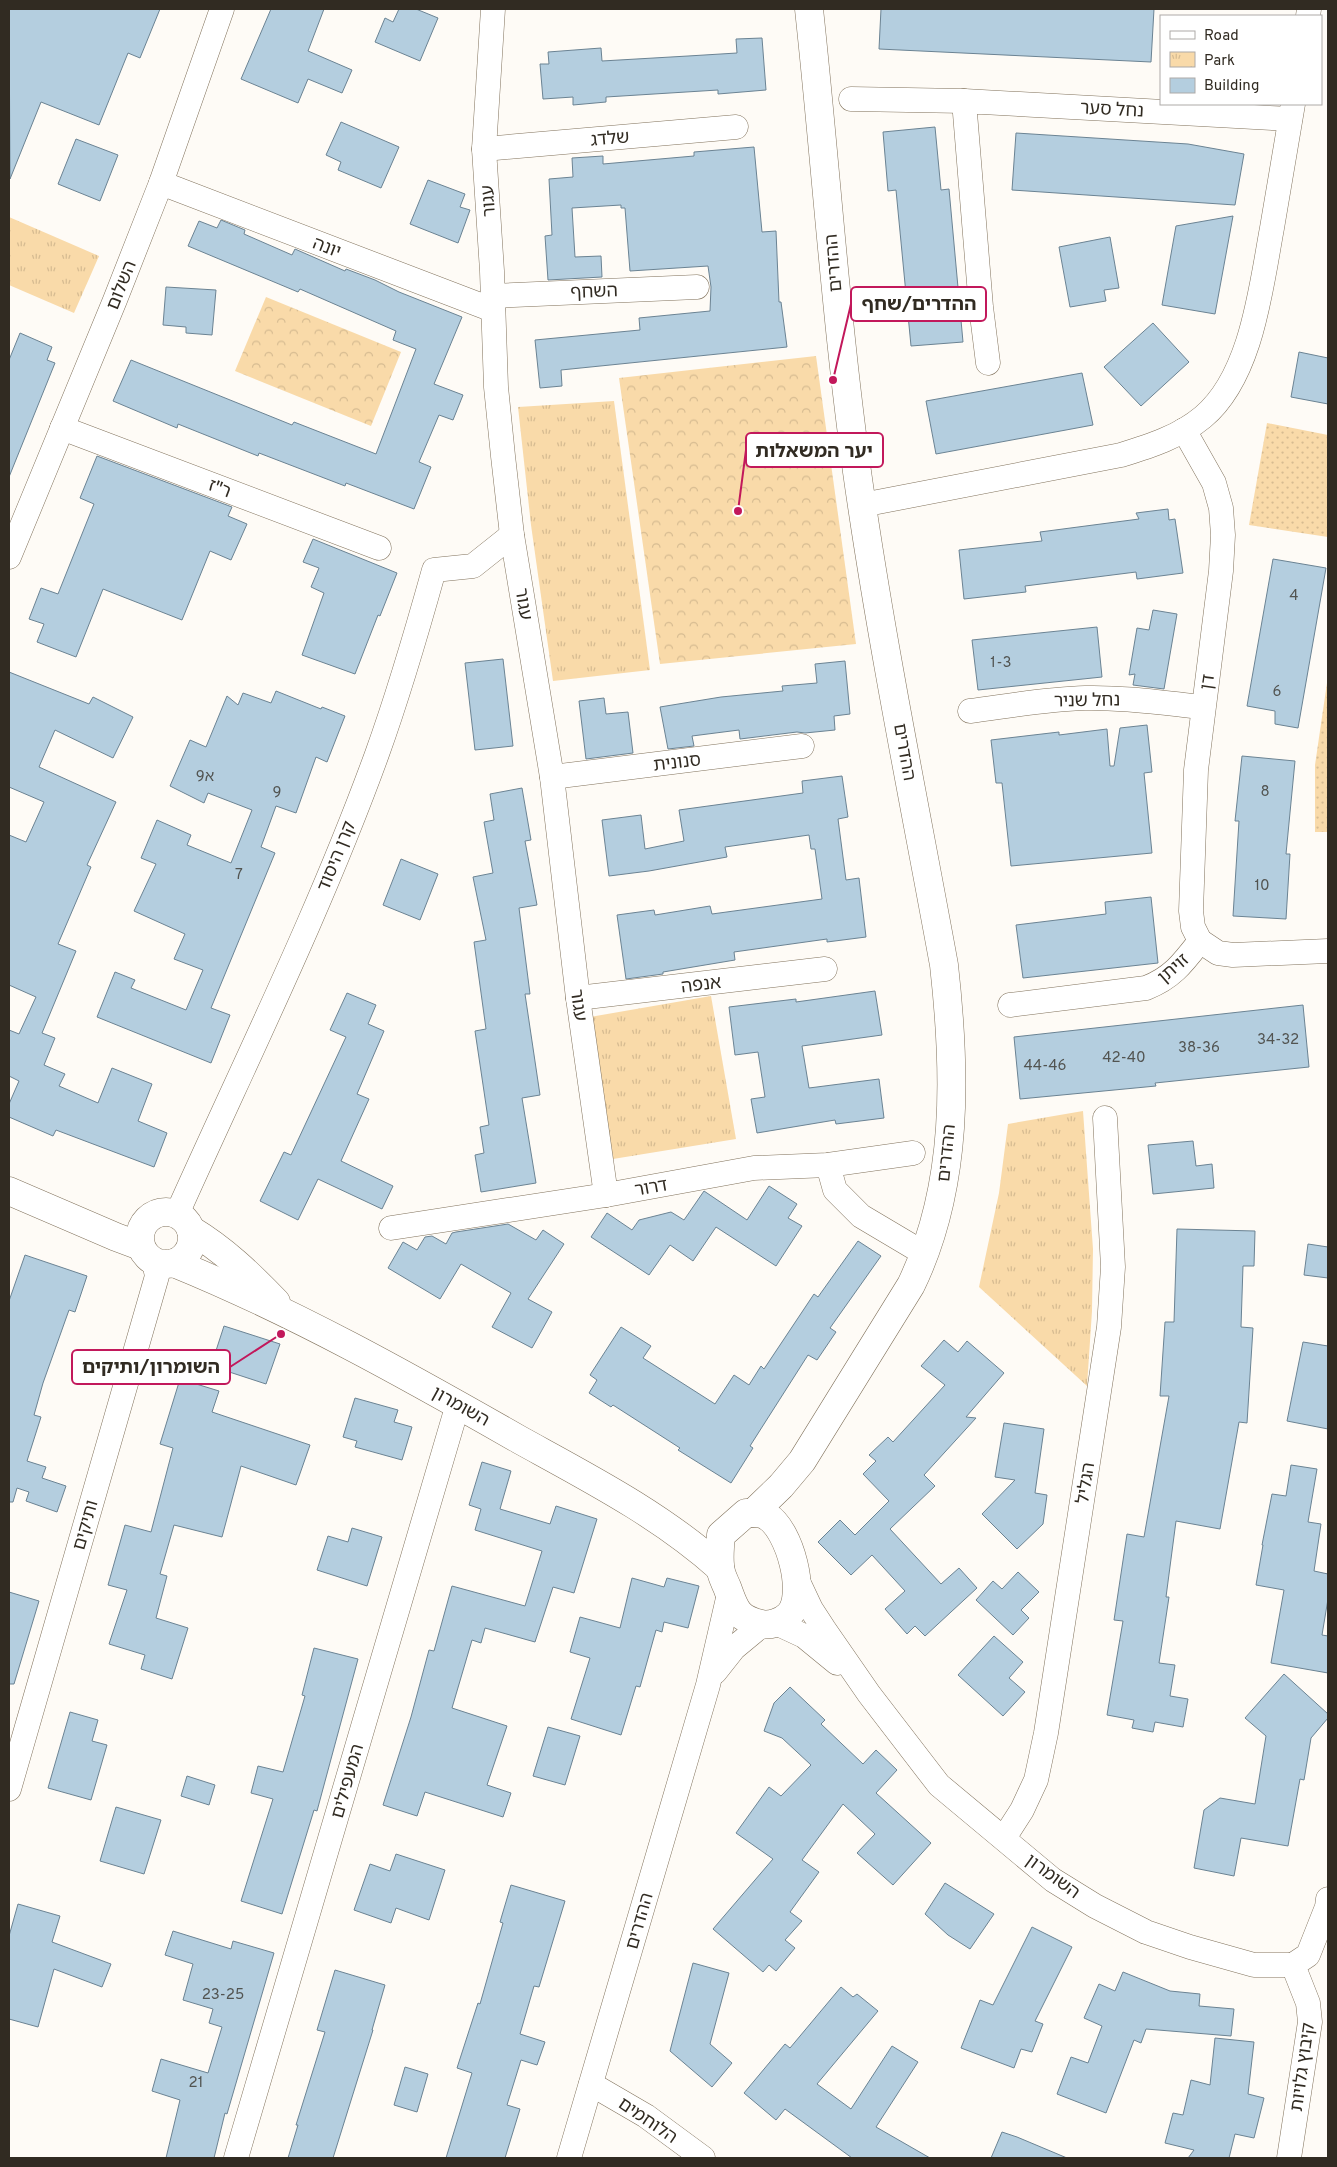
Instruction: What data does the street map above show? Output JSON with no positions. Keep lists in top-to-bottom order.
{
  "streets": {
    "street": [
      "נחל סער",
      "שלדג",
      "עגור",
      "יונה",
      "ההדרים",
      "השלום",
      "השחף",
      "ר\"ז",
      "דן",
      "נחל שניר",
      "סנונית",
      "קרן היסוד",
      "זויתן",
      "אנפה",
      "דרור",
      "השומרון",
      "הגליל",
      "ותיקים",
      "המעפילים",
      "קיבוץ גלויות",
      "הלוחמים"
    ]
  },
  "crossings": [
    ["שלדג", "עגור"],
    ["עגור", "יונה"],
    ["עגור", "השחף"],
    ["עגור", "סנונית"],
    ["עגור", "קרן היסוד"],
    ["עגור", "אנפה"],
    ["עגור", "דרור"],
    ["יונה", "השלום"],
    ["יונה", "השחף"],
    ["ההדרים", "השומרון"],
    ["ההדרים", "הלוחמים"],
    ["השלום", "ר\"ז"],
    ["דן", "נחל שניר"],
    ["דן", "זויתן"],
    ["קרן היסוד", "השומרון"],
    ["השומרון", "הגליל"],
    ["השומרון", "ותיקים"],
    ["השומרון", "המעפילים"],
    ["השומרון", "קיבוץ גלויות"]
  ],
  "places": ["ההדרים/שחף", "יער המשאלות", "השומרון/ותיקים"],
  "house_numbers": [
    "4",
    "1-3",
    "6",
    "9א",
    "8",
    "9",
    "7",
    "10",
    "34-32",
    "38-36",
    "42-40",
    "44-46",
    "23-25",
    "21"
  ],
  "legend": ["Road", "Park", "Building"]
}
